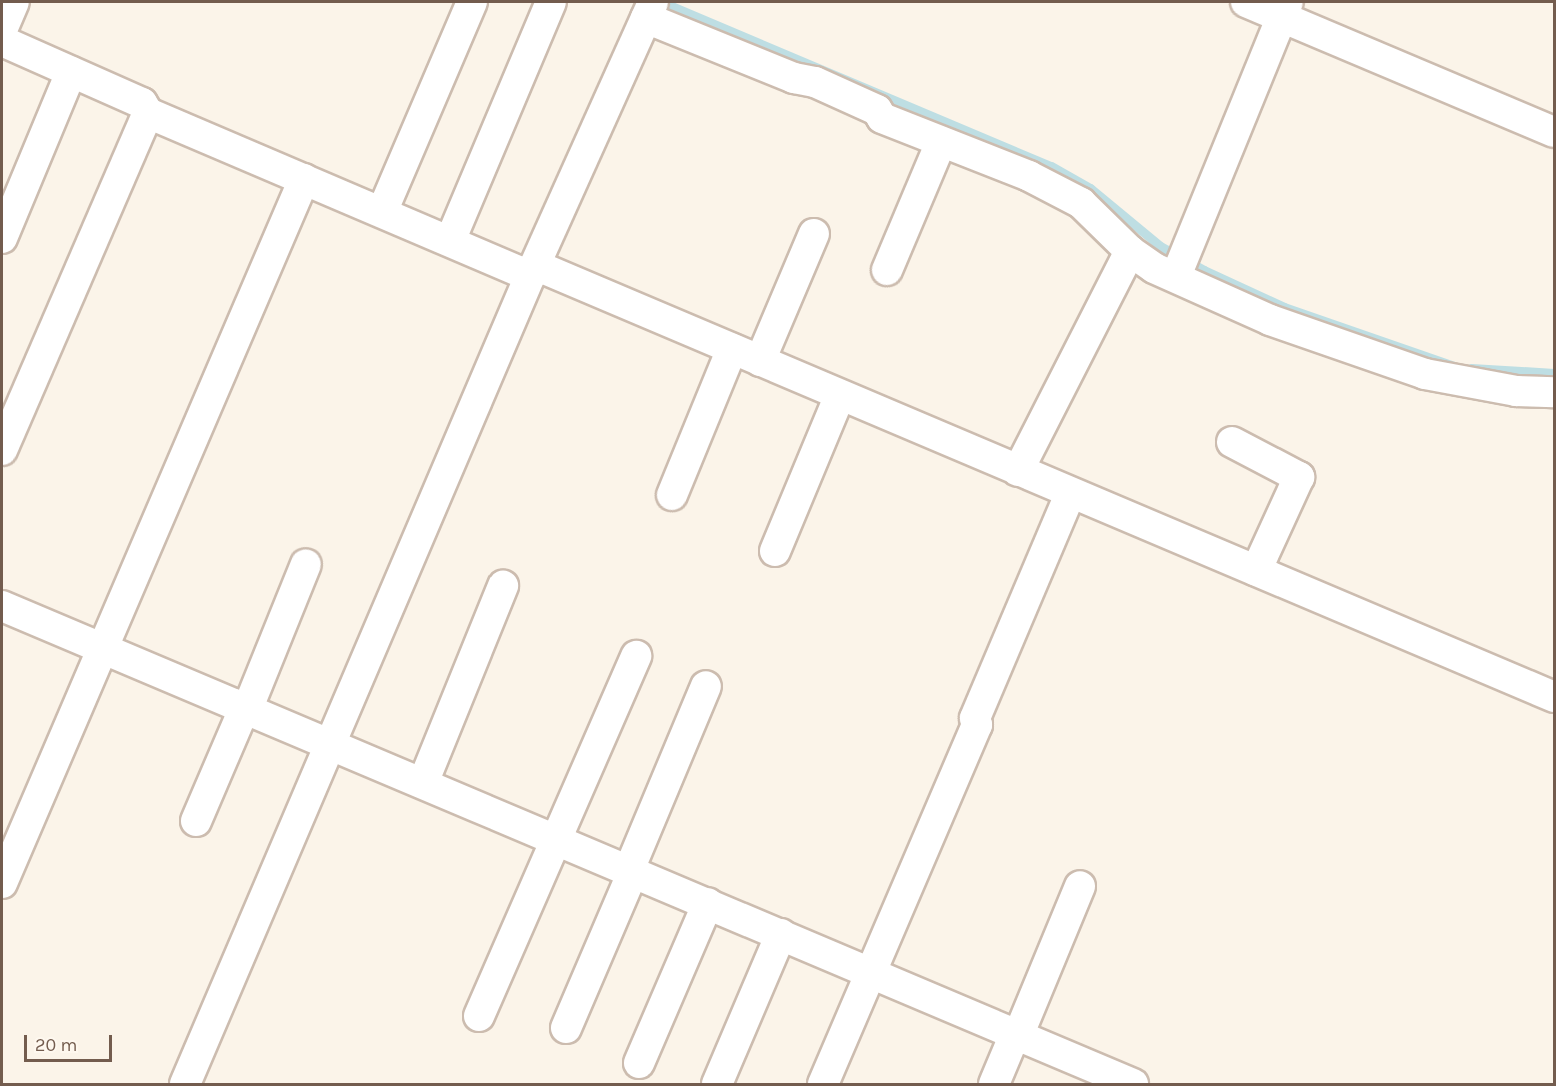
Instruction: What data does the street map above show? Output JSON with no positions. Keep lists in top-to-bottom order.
{
  "scale_bar": "20 m"
}
